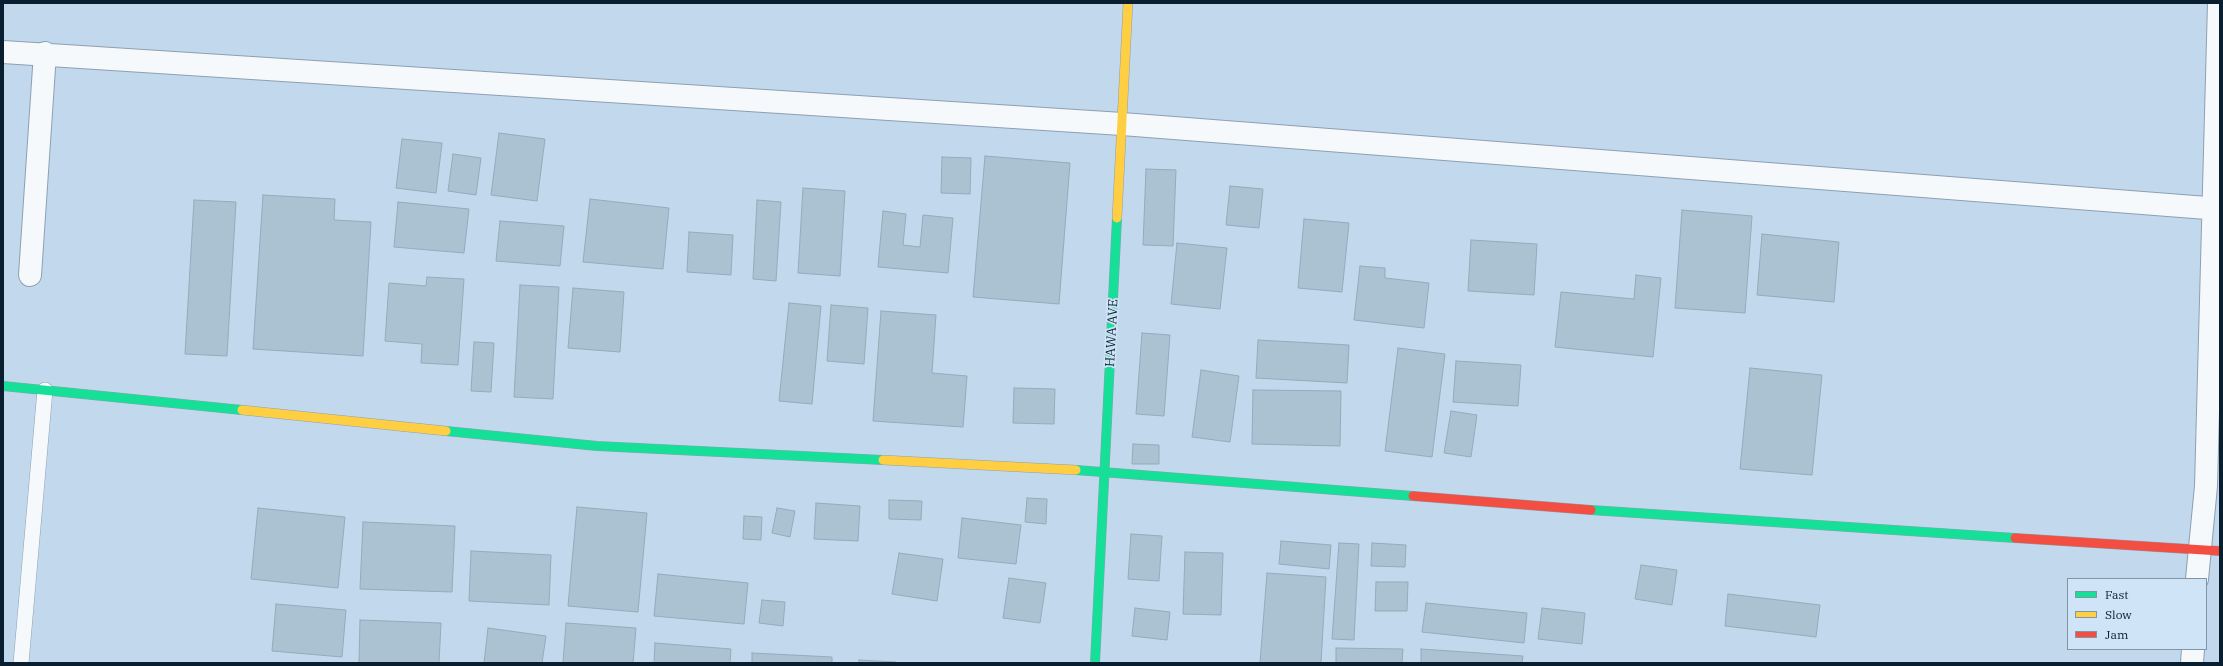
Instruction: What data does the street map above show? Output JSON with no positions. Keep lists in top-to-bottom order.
{
  "streets": {
    "street": ["HAWA AVE"]
  },
  "legend": ["Fast", "Slow", "Jam"]
}
